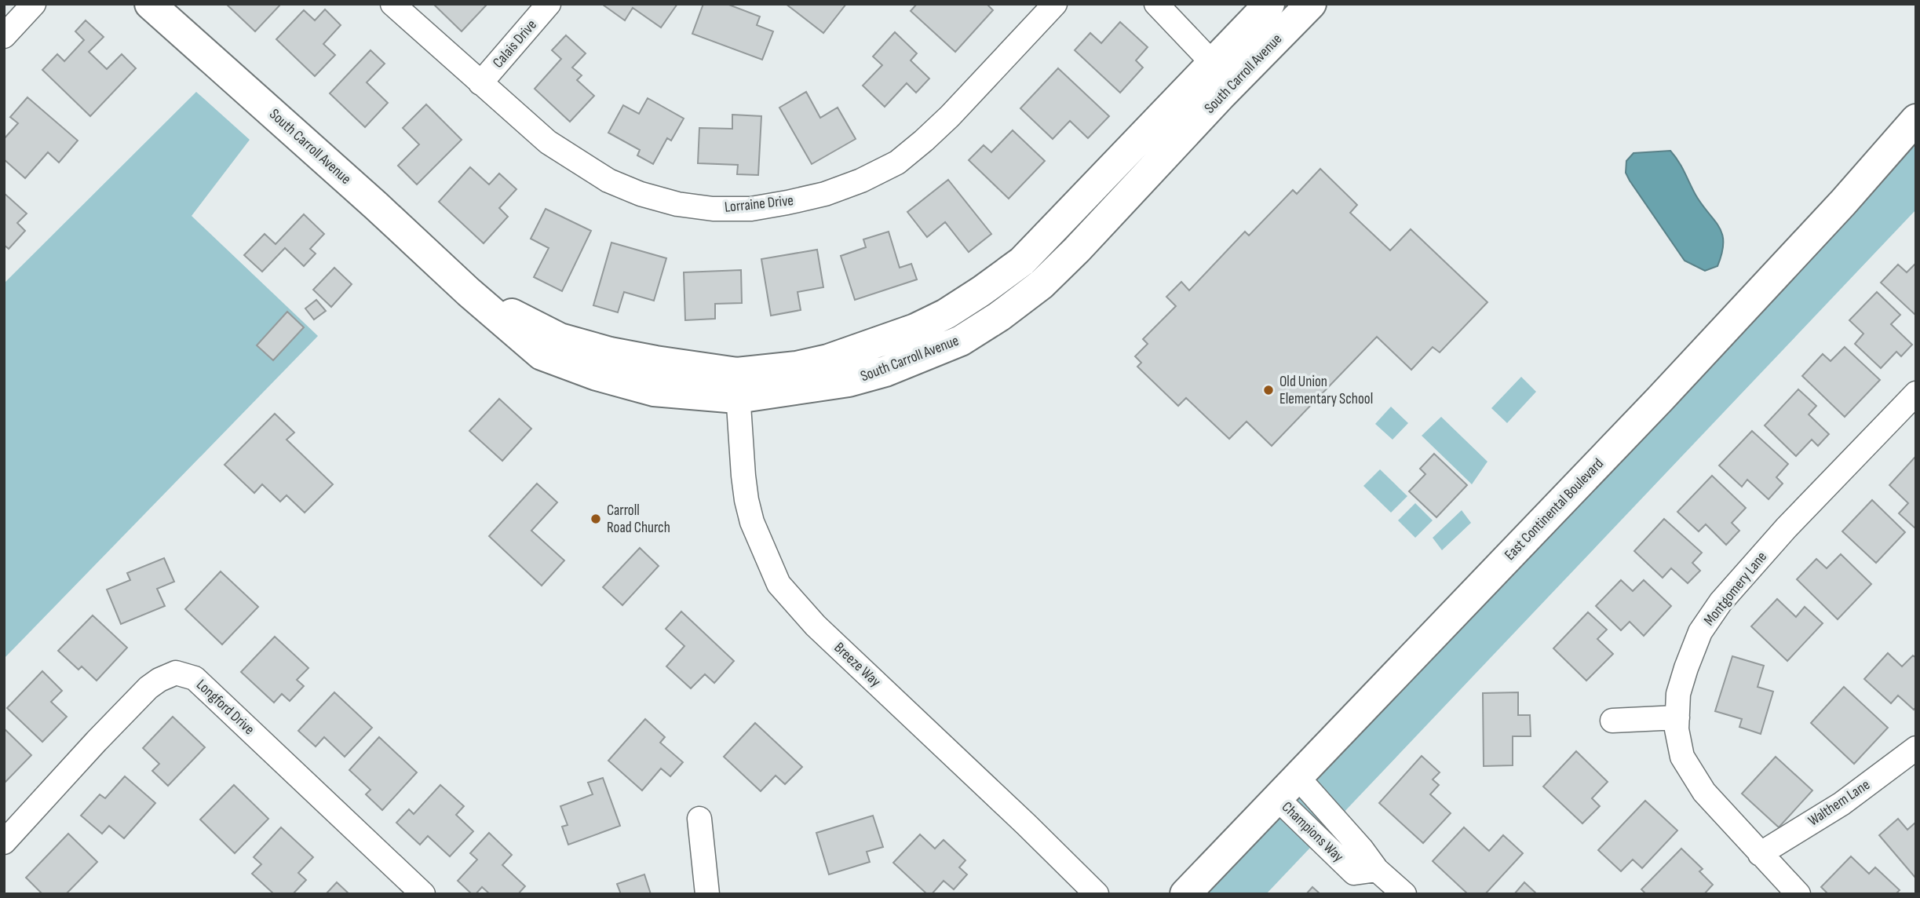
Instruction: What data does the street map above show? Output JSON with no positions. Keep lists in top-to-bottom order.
{
  "streets": {
    "main road": ["South Carroll Avenue", "East Continental Boulevard"],
    "street": [
      "Calais Drive",
      "Lorraine Drive",
      "Montgomery Lane",
      "Breeze Way",
      "Longford Drive",
      "Walthem Lane",
      "Champions Way"
    ]
  },
  "crossings": [
    ["Calais Drive", "Lorraine Drive"],
    ["South Carroll Avenue", "Breeze Way"],
    ["East Continental Boulevard", "Champions Way"],
    ["Montgomery Lane", "Walthem Lane"]
  ],
  "places": ["Old Union Elementary School", "Carroll Road Church"]
}
